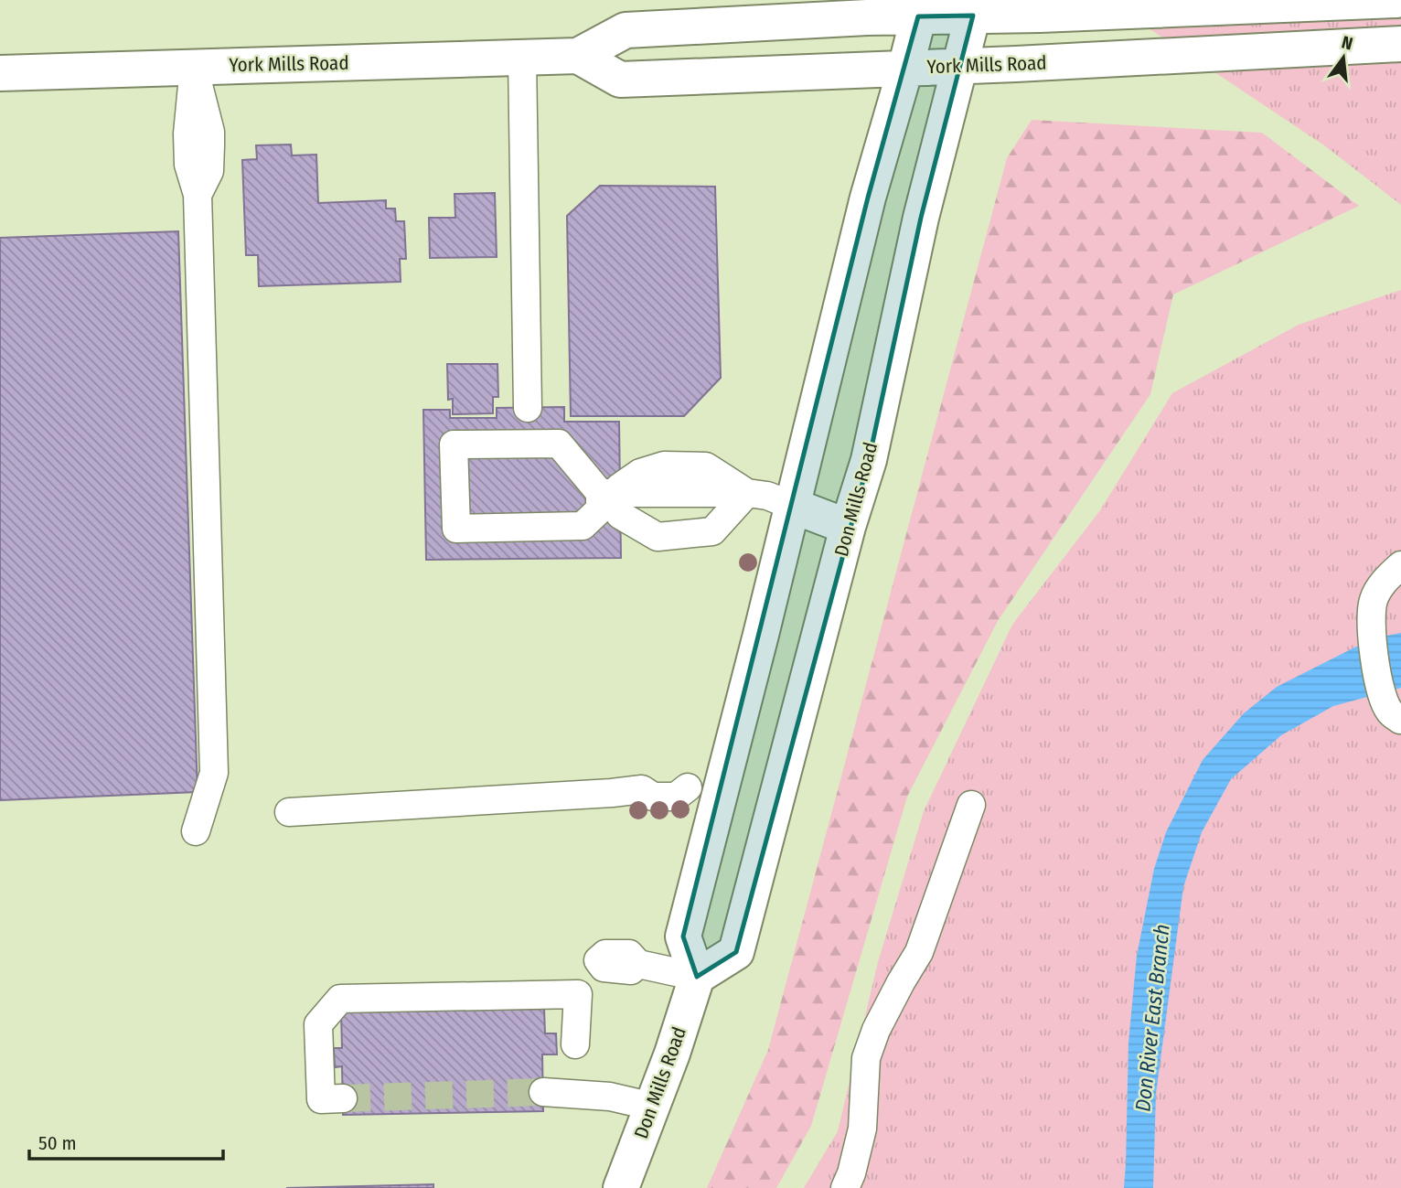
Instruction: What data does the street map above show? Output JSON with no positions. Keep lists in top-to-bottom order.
{
  "streets": {
    "main road": ["York Mills Road", "Don Mills Road"]
  },
  "crossings": [
    ["York Mills Road", "Don Mills Road"]
  ],
  "water": ["Don River East Branch"],
  "scale_bar": "50 m",
  "north": "top"
}
